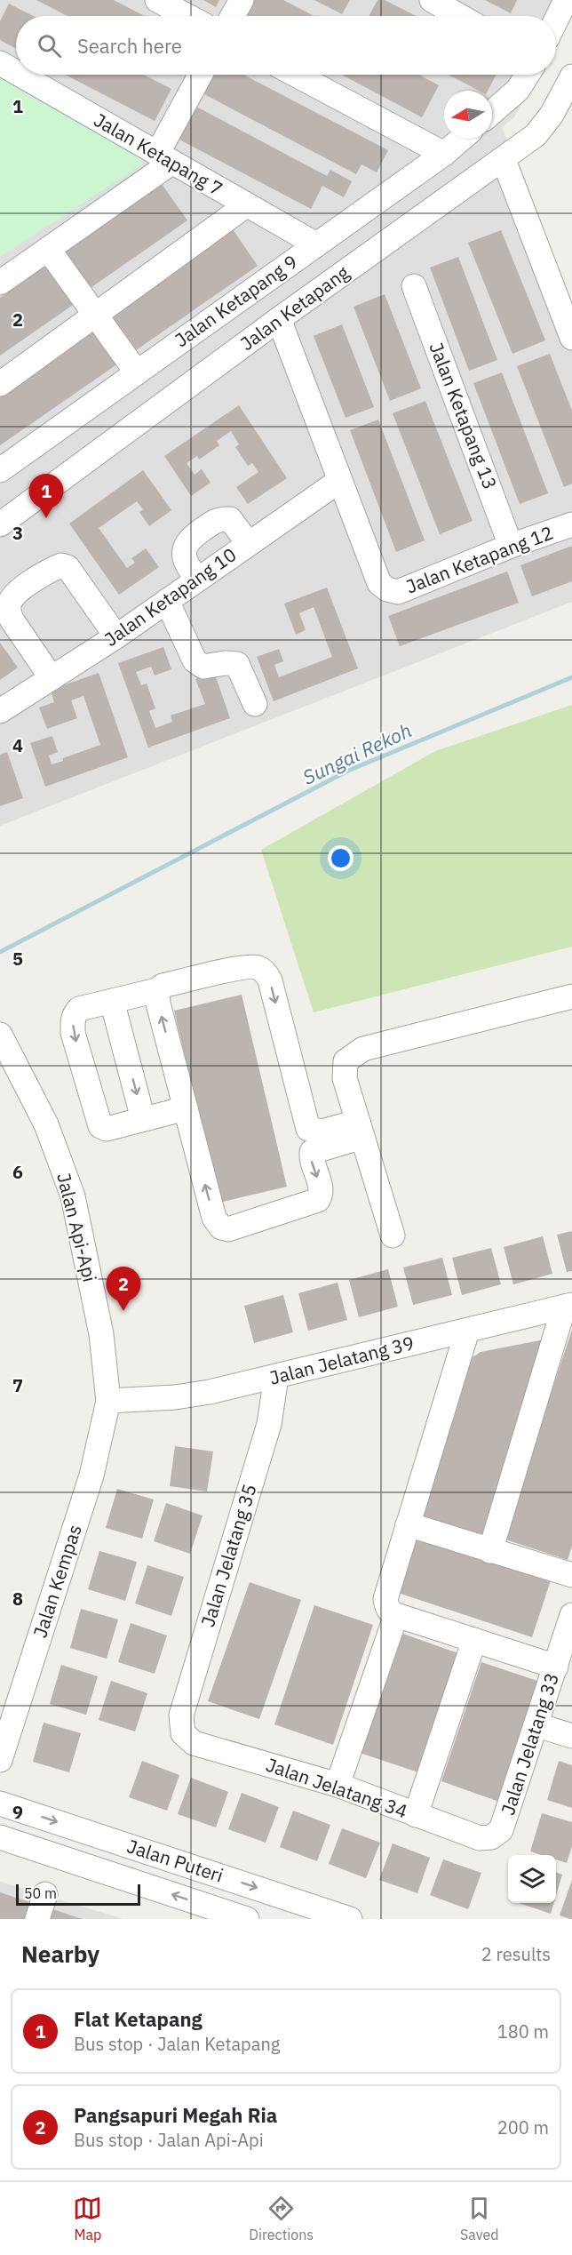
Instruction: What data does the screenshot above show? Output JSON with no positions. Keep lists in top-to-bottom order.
{
  "streets": {
    "street": [
      "Jalan Ketapang 7",
      "Jalan Ketapang 9",
      "Jalan Ketapang",
      "Jalan Ketapang 13",
      "Jalan Ketapang 12",
      "Jalan Ketapang 10",
      "Jalan Api-Api",
      "Jalan Jelatang 39",
      "Jalan Jelatang 35",
      "Jalan Kempas",
      "Jalan Jelatang 33",
      "Jalan Jelatang 34",
      "Jalan Puteri"
    ]
  },
  "crossings": [
    ["Jalan Ketapang 7", "Jalan Ketapang 9"],
    ["Jalan Ketapang 13", "Jalan Ketapang 12"],
    ["Jalan Ketapang 12", "Jalan Ketapang 10"],
    ["Jalan Api-Api", "Jalan Jelatang 39"],
    ["Jalan Api-Api", "Jalan Kempas"],
    ["Jalan Jelatang 39", "Jalan Jelatang 35"],
    ["Jalan Jelatang 39", "Jalan Kempas"],
    ["Jalan Jelatang 35", "Jalan Jelatang 34"],
    ["Jalan Jelatang 33", "Jalan Jelatang 34"]
  ],
  "water": ["Sungai Rekoh"],
  "scale_bar": "50 m",
  "north": "left",
  "page": {
    "search": "Search here",
    "pins": ["1", "2"],
    "scale": "50 m",
    "heading": ["Nearby", "2 results"],
    "list": [
      {
        "mark": "1",
        "name": "Flat Ketapang",
        "note": "Bus stop · Jalan Ketapang",
        "value": "180 m"
      },
      {
        "mark": "2",
        "name": "Pangsapuri Megah Ria",
        "note": "Bus stop · Jalan Api-Api",
        "value": "200 m"
      }
    ],
    "nav": ["Map", "Directions", "Saved"]
  },
  "grid": {
    "rows": [
      "1",
      "2",
      "3",
      "4",
      "5",
      "6",
      "7",
      "8",
      "9"
    ]
  }
}
